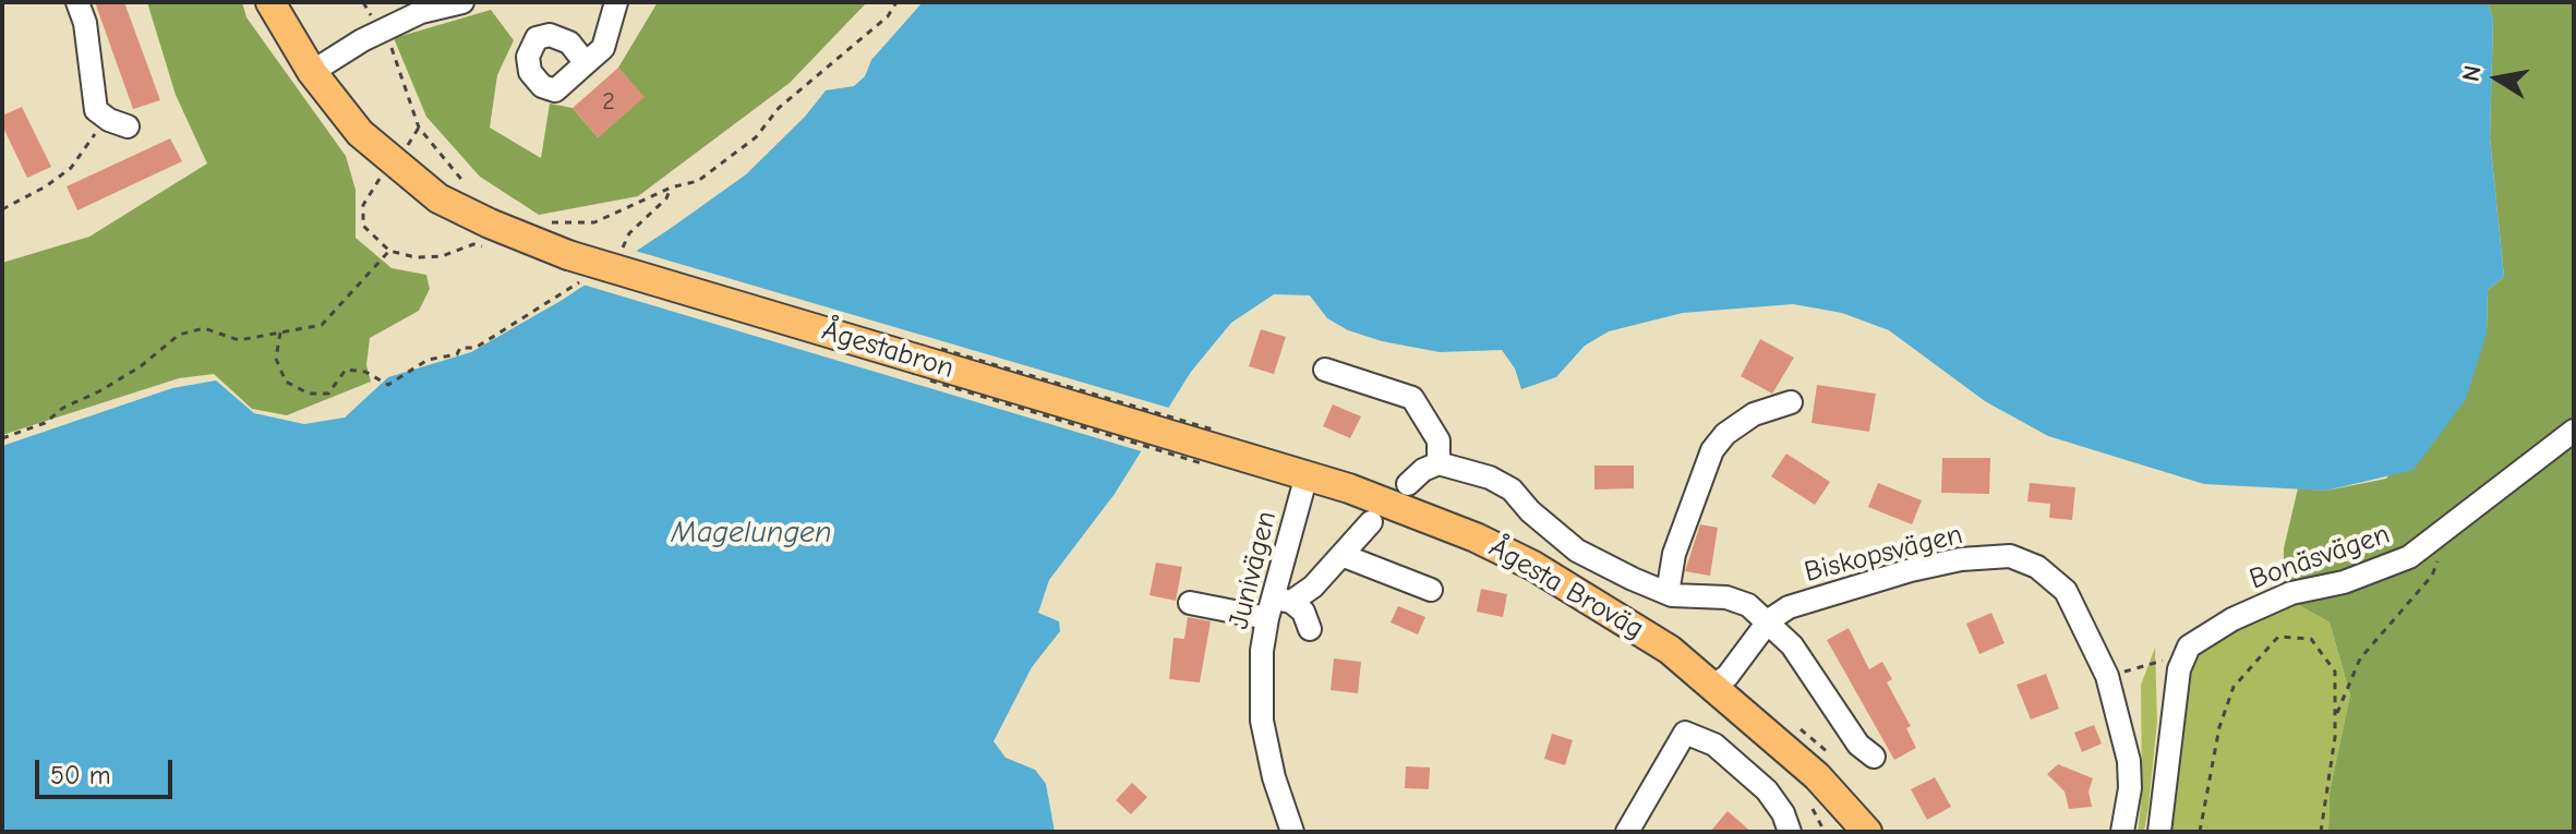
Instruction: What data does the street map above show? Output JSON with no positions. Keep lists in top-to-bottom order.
{
  "streets": {
    "main road": ["Ågestabron", "Ågesta Broväg"],
    "street": ["Biskopsvägen", "Bonäsvägen", "Junivägen"]
  },
  "crossings": [
    ["Ågestabron", "Ågesta Broväg"],
    ["Biskopsvägen", "Ågesta Broväg"],
    ["Junivägen", "Ågesta Broväg"]
  ],
  "water": ["Magelungen"],
  "house_numbers": ["2"],
  "scale_bar": "50 m",
  "north": "left"
}
